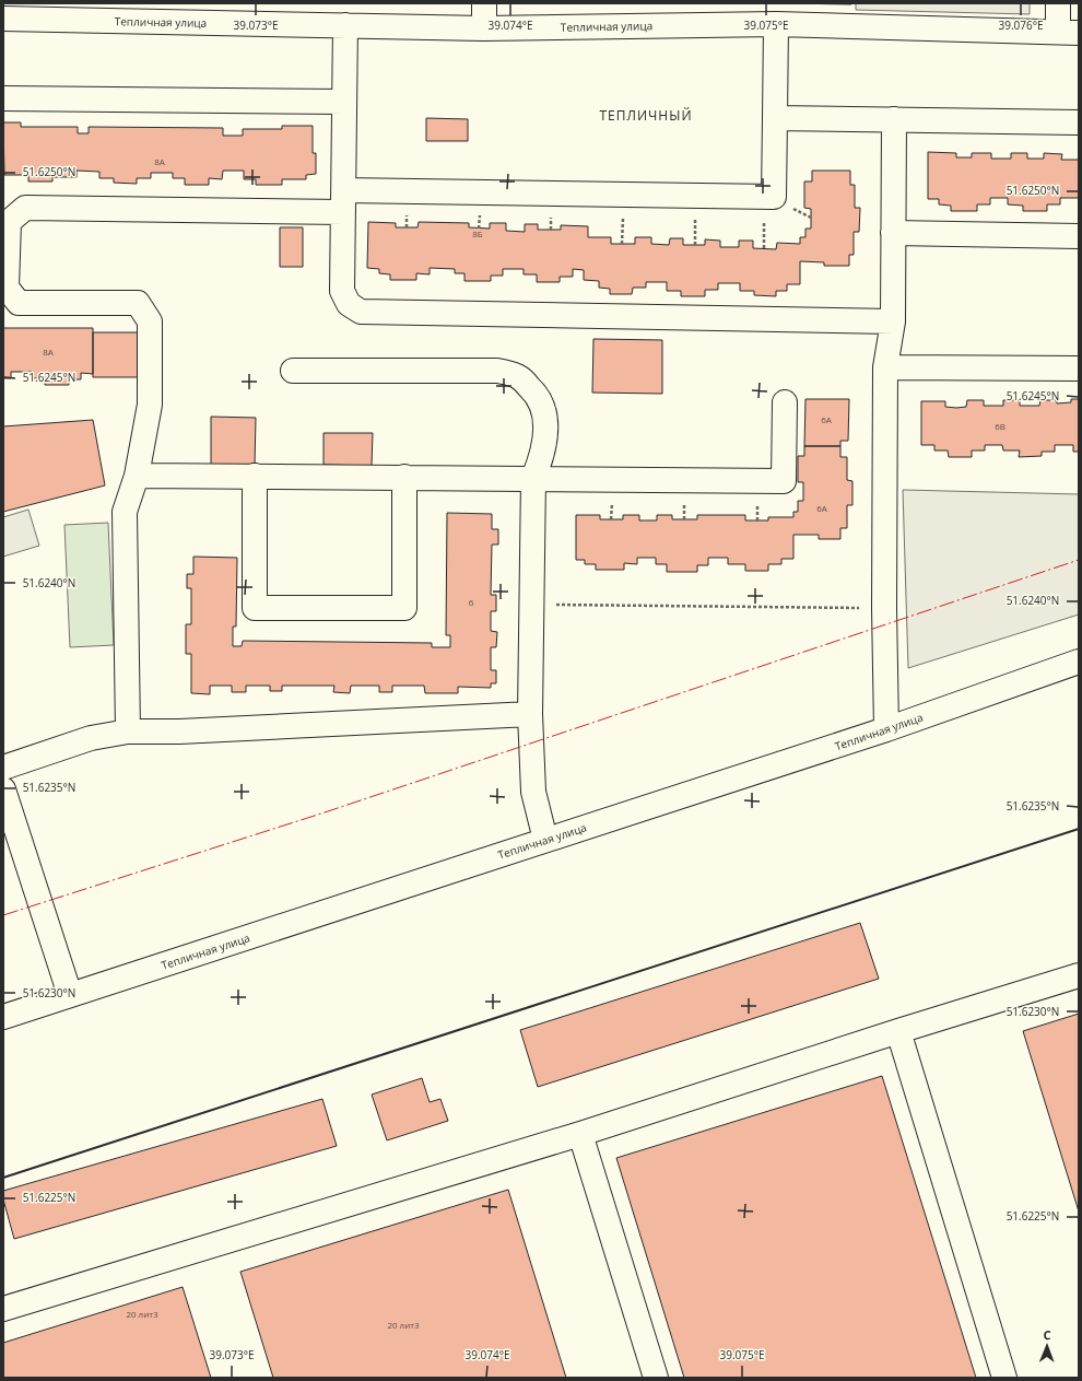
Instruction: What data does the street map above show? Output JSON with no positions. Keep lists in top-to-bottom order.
{
  "streets": {
    "street": ["Тепличная улица"]
  },
  "districts": ["ТЕПЛИЧНЫЙ"],
  "house_numbers": [
    "8А",
    "8Б",
    "8А",
    "6А",
    "6В",
    "6А",
    "6",
    "20 лит3",
    "20 лит3"
  ],
  "north": "top",
  "coordinates": [
    "39.073°E",
    "39.074°E",
    "39.075°E",
    "39.076°E",
    "51.6250°N",
    "51.6245°N",
    "51.6240°N",
    "51.6235°N",
    "51.6230°N",
    "51.6225°N"
  ]
}
